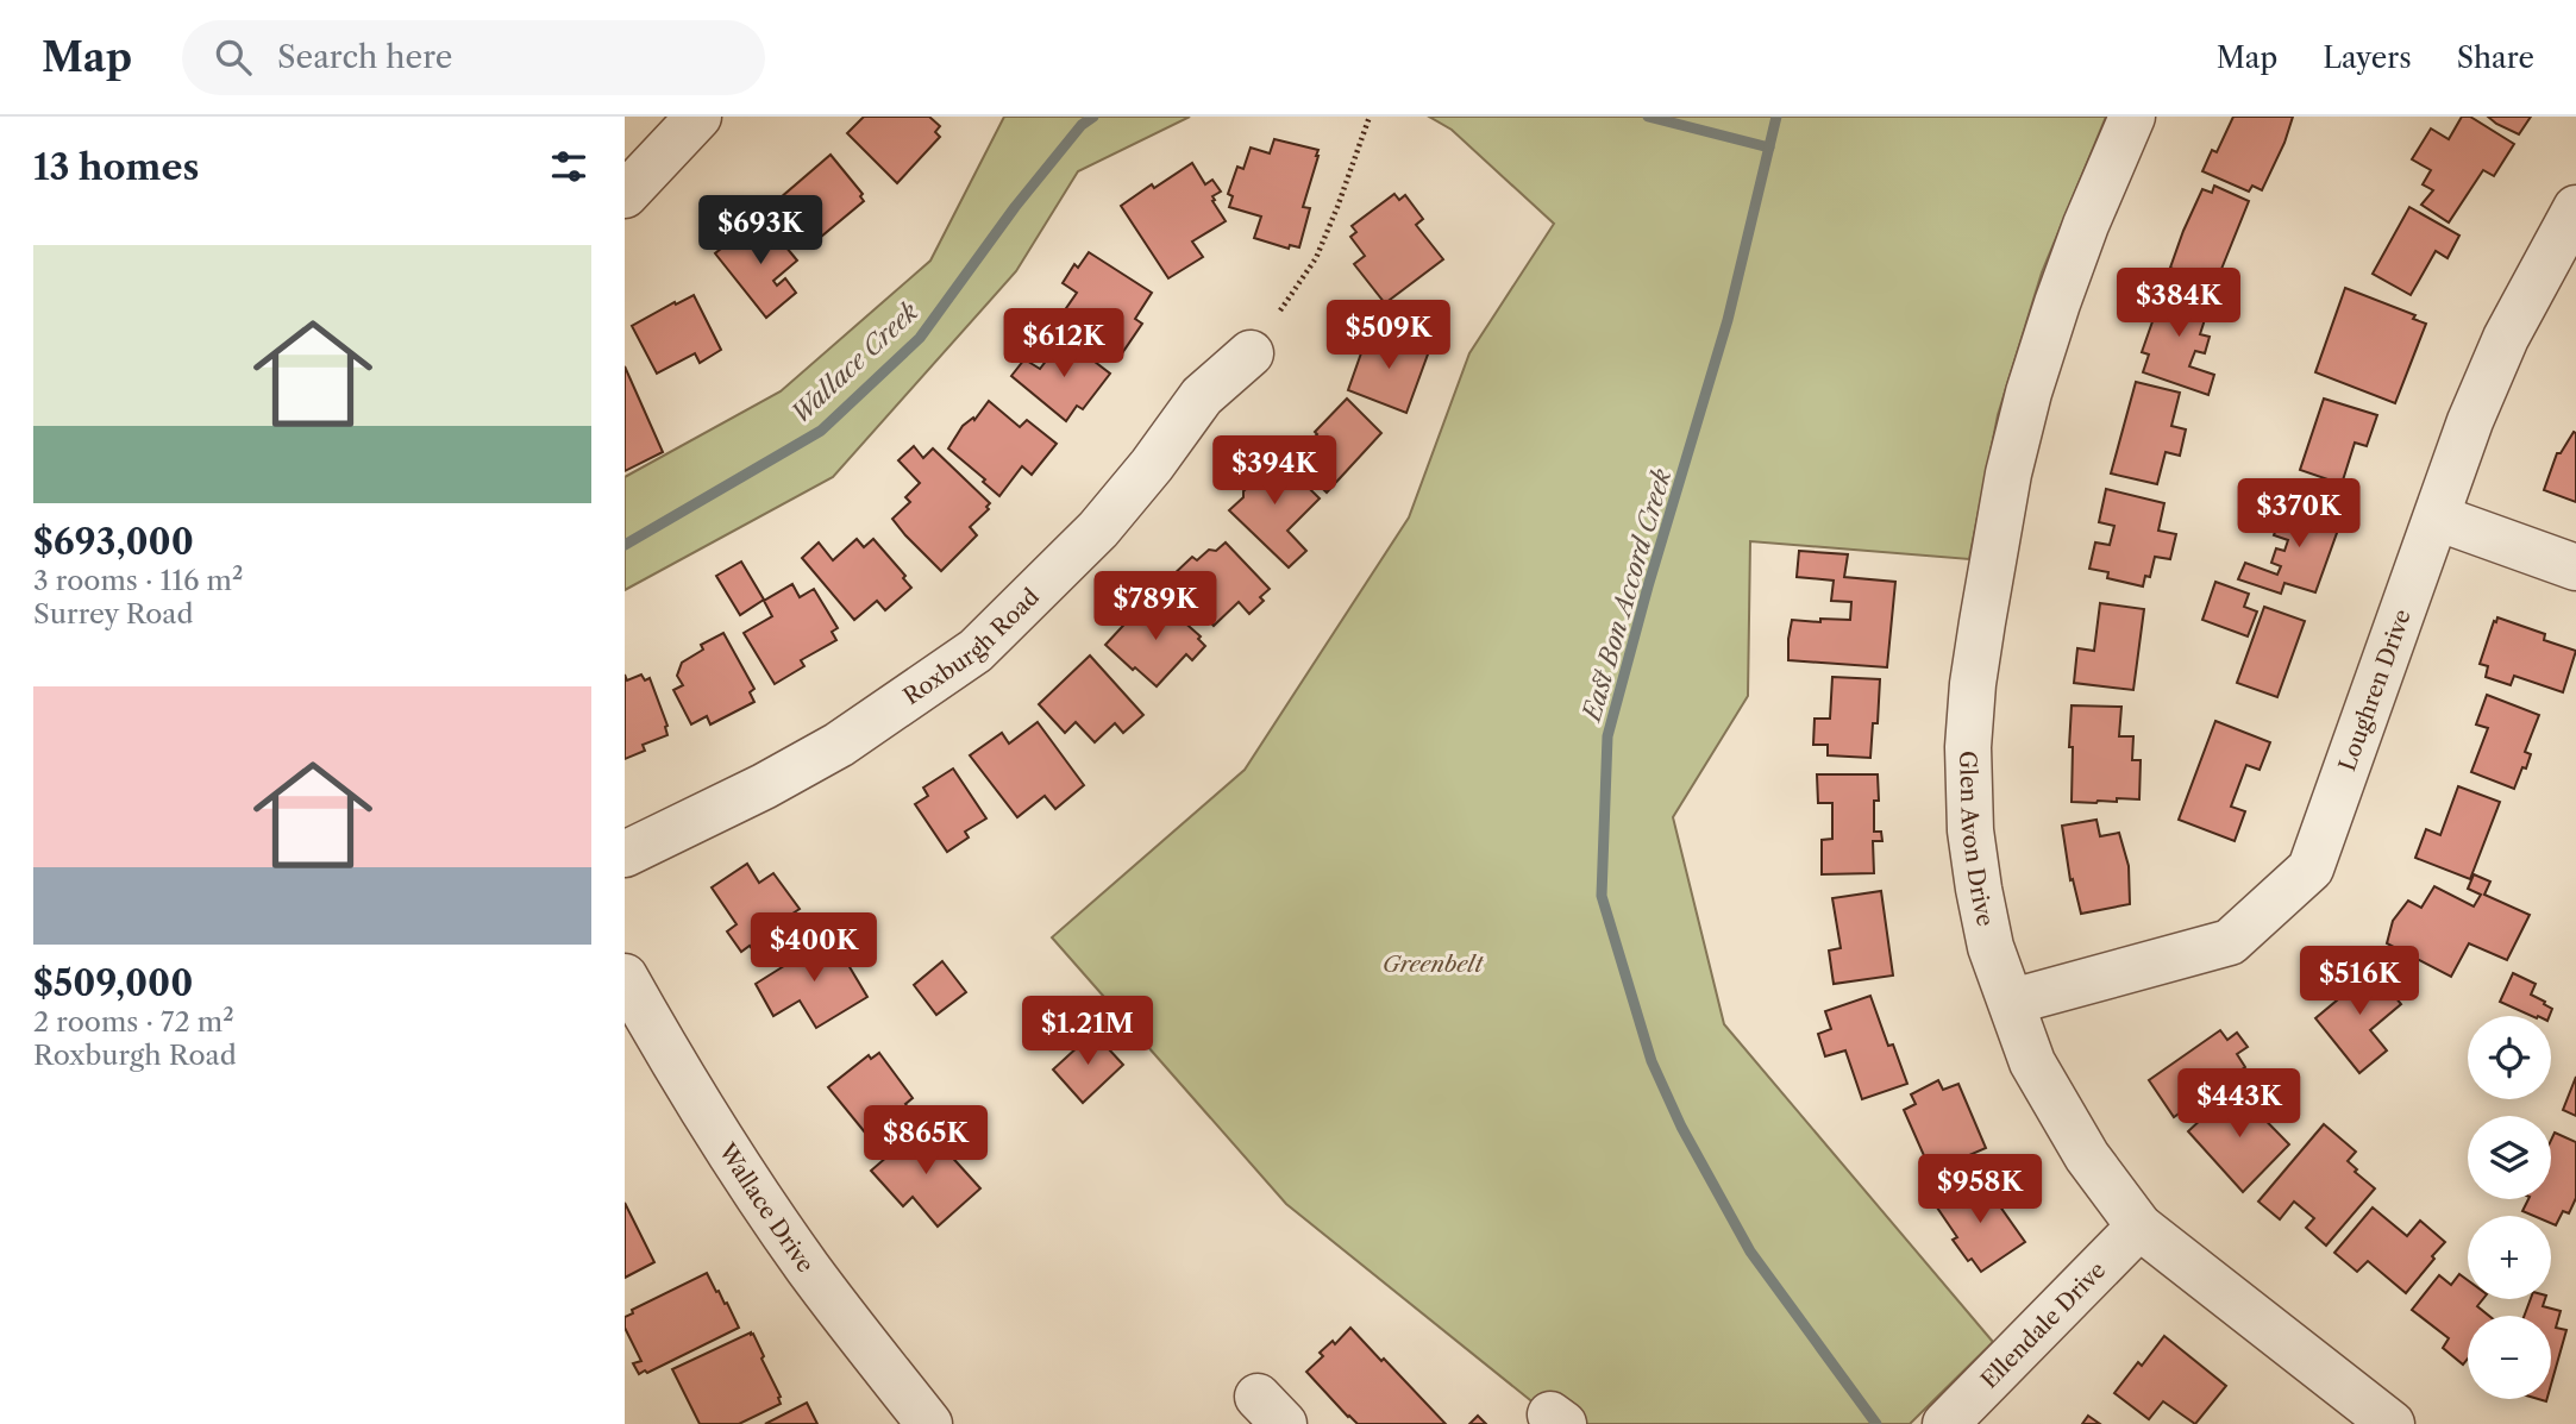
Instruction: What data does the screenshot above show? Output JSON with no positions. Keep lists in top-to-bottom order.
{
  "streets": {
    "street": [
      "Roxburgh Road",
      "Loughren Drive",
      "Glen Avon Drive",
      "Wallace Drive",
      "Ellendale Drive"
    ]
  },
  "crossings": [
    ["Loughren Drive", "Glen Avon Drive"],
    ["Glen Avon Drive", "Ellendale Drive"]
  ],
  "water": ["Wallace Creek", "East Bon Accord Creek"],
  "parks": ["Greenbelt"],
  "page": {
    "header": "Map",
    "search": "Search here",
    "nav": ["Map", "Layers", "Share"],
    "heading": "13 homes",
    "price": [
      "$693K",
      "$384K",
      "$509K",
      "$612K",
      "$394K",
      "$370K",
      "$789K",
      "$400K",
      "$516K",
      "$1.21M",
      "$443K",
      "$865K",
      "$958K"
    ],
    "list": [
      {
        "name": "$693,000",
        "note": "3 rooms · 116 m² · Surrey Road"
      },
      {
        "name": "$509,000",
        "note": "2 rooms · 72 m² · Roxburgh Road"
      }
    ],
    "map_buttons": ["+", "−"]
  }
}
